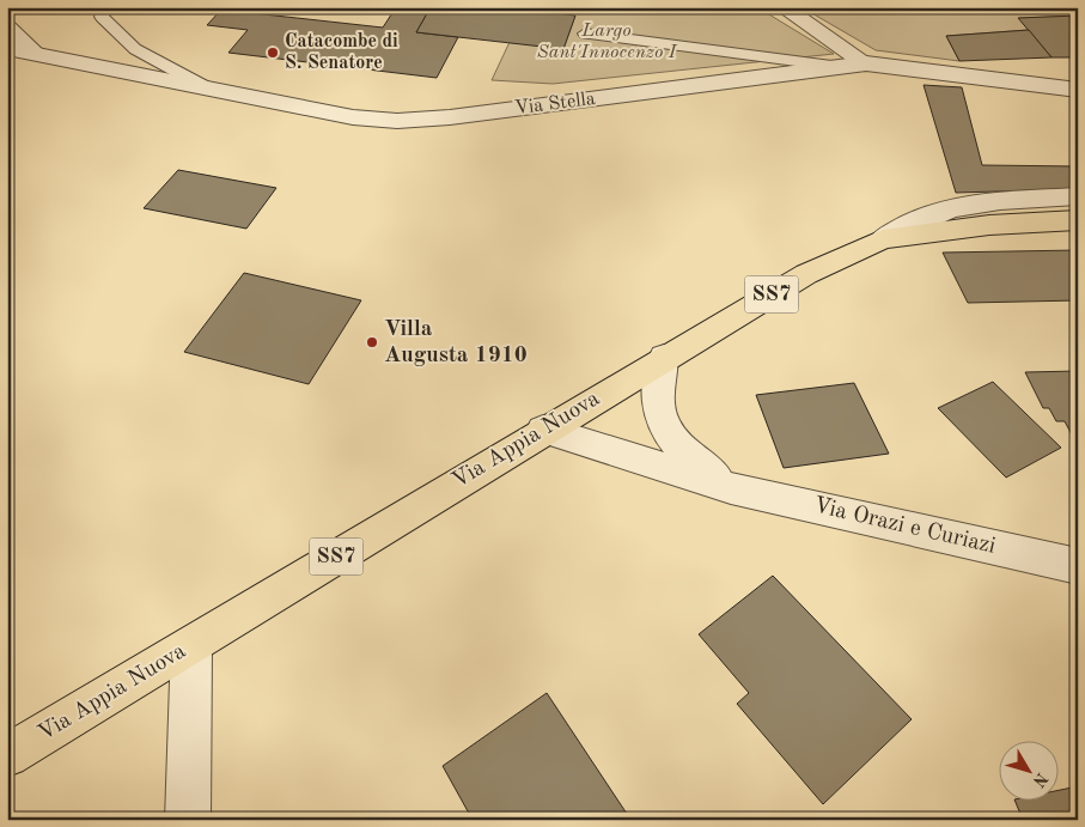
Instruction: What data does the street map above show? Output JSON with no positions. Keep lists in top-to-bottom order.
{
  "streets": {
    "main road": ["SS7", "Via Appia Nuova"],
    "street": ["Via Stella", "Via Orazi e Curiazi"]
  },
  "crossings": [
    ["Via Appia Nuova", "Via Orazi e Curiazi"]
  ],
  "parks": ["Largo Sant'Innocenzo I"],
  "places": ["Catacombe di S. Senatore", "Villa Augusta 1910"],
  "north": "bottom right"
}
